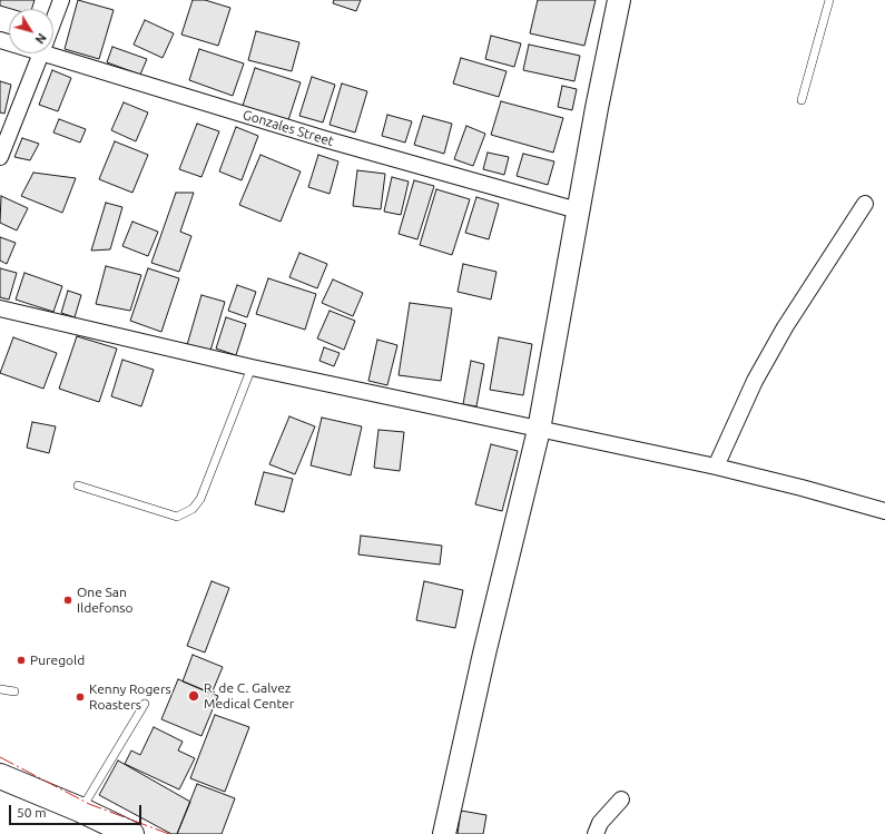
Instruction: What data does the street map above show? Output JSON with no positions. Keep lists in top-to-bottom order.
{
  "streets": {
    "street": ["Gonzales Street"]
  },
  "places": [
    "One San Ildefonso",
    "Puregold",
    "R. de C. Galvez Medical Center",
    "Kenny Rogers Roasters"
  ],
  "scale_bar": "50 m",
  "north": "bottom right"
}
